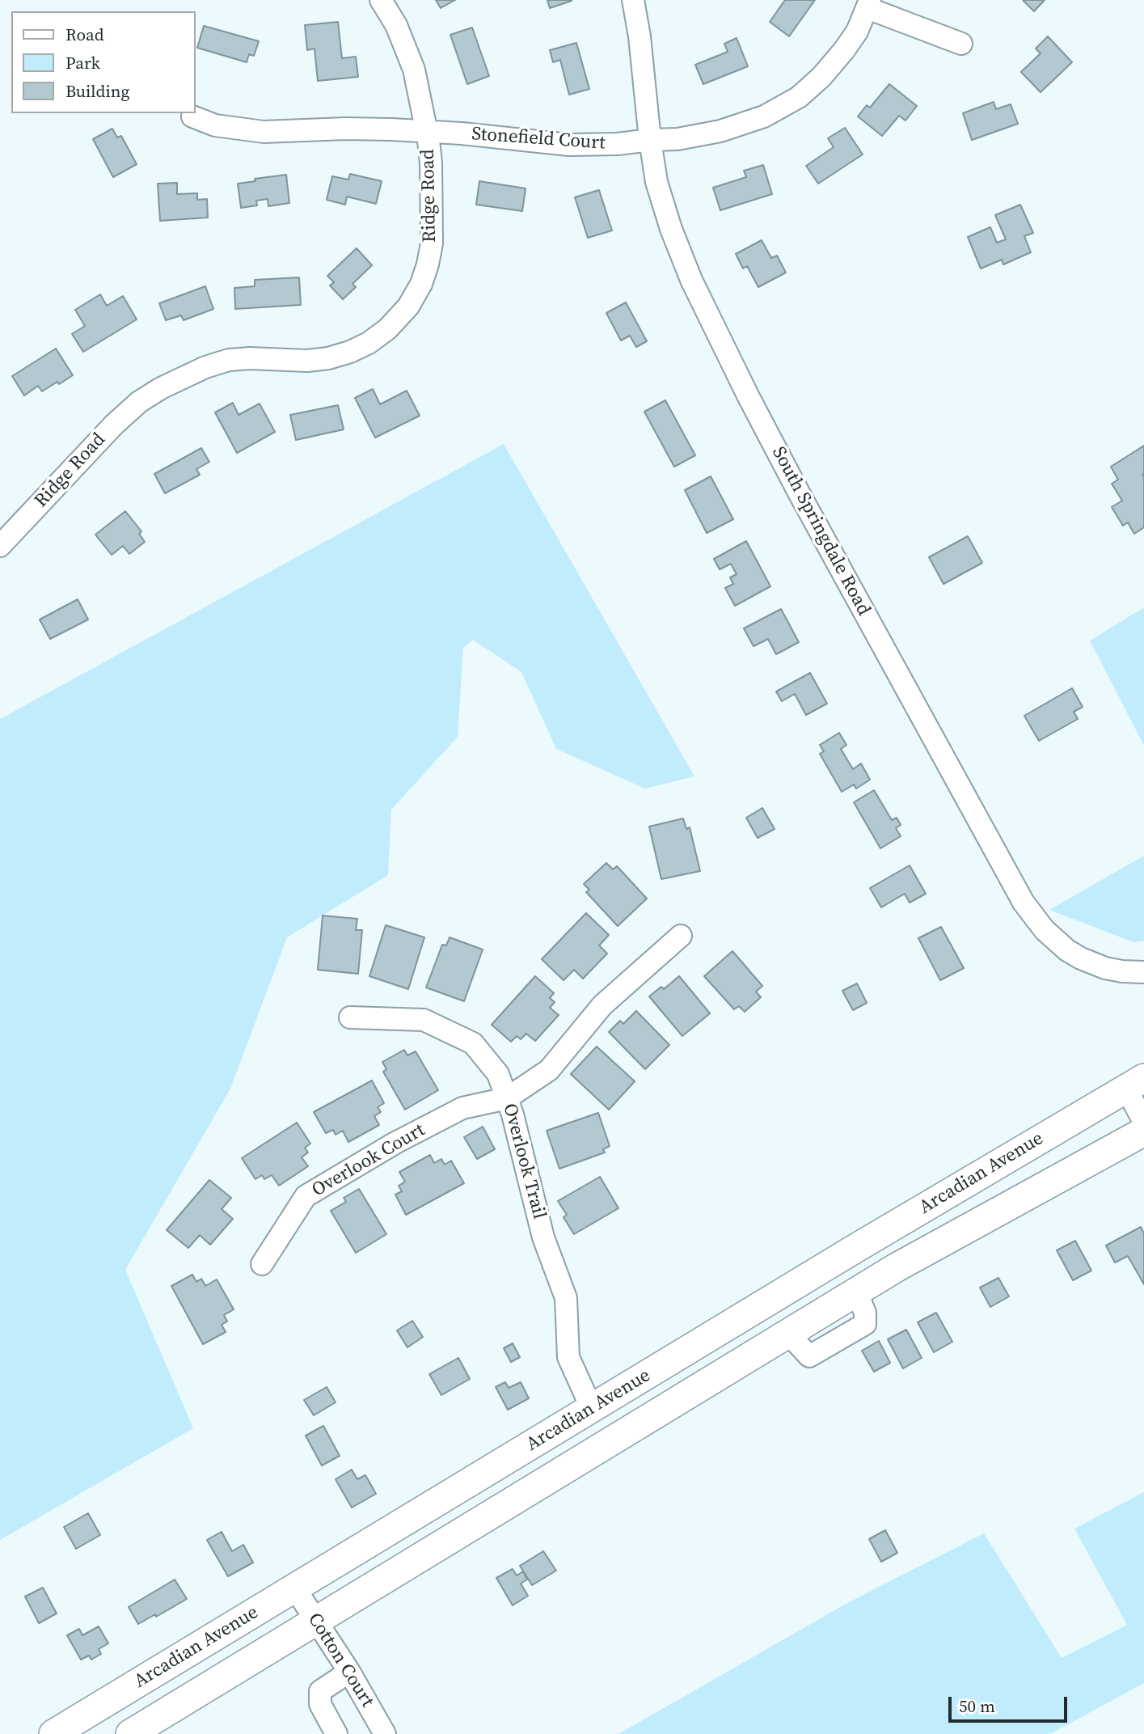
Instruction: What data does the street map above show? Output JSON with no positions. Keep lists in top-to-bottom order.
{
  "streets": {
    "main road": ["Arcadian Avenue"],
    "street": [
      "Stonefield Court",
      "Ridge Road",
      "South Springdale Road",
      "Overlook Court",
      "Overlook Trail",
      "Cotton Court"
    ]
  },
  "crossings": [
    ["Stonefield Court", "Ridge Road"],
    ["Stonefield Court", "South Springdale Road"],
    ["Overlook Court", "Overlook Trail"],
    ["Overlook Trail", "Arcadian Avenue"],
    ["Arcadian Avenue", "Cotton Court"]
  ],
  "legend": ["Road", "Park", "Building"],
  "scale_bar": "50 m"
}
